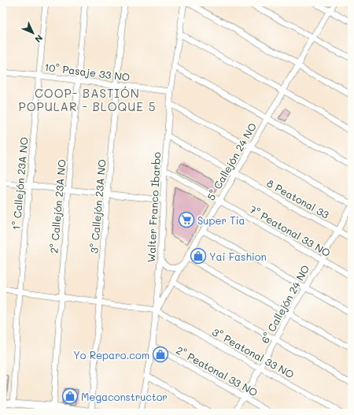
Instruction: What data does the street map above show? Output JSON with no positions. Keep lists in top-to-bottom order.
{
  "streets": {
    "street": [
      "10° Pasaje 33 NO",
      "5° Callejón 24 NO",
      "1° Callejón 23A NO",
      "8 Peatonal 33",
      "2° Callejón 23A NO",
      "3° Callejón 23A NO",
      "Walter Franco Ibarbo",
      "7° Peatonal 33 NO",
      "6° Callejón 24 NO",
      "3° Peatonal 33 NO",
      "2° Peatonal 33 NO"
    ]
  },
  "crossings": [
    ["10° Pasaje 33 NO", "1° Callejón 23A NO"],
    ["10° Pasaje 33 NO", "2° Callejón 23A NO"],
    ["10° Pasaje 33 NO", "3° Callejón 23A NO"],
    ["10° Pasaje 33 NO", "Walter Franco Ibarbo"],
    ["5° Callejón 24 NO", "8 Peatonal 33"],
    ["5° Callejón 24 NO", "Walter Franco Ibarbo"],
    ["5° Callejón 24 NO", "7° Peatonal 33 NO"],
    ["5° Callejón 24 NO", "3° Peatonal 33 NO"],
    ["8 Peatonal 33", "Walter Franco Ibarbo"],
    ["8 Peatonal 33", "6° Callejón 24 NO"],
    ["Walter Franco Ibarbo", "7° Peatonal 33 NO"],
    ["Walter Franco Ibarbo", "3° Peatonal 33 NO"],
    ["Walter Franco Ibarbo", "2° Peatonal 33 NO"],
    ["7° Peatonal 33 NO", "6° Callejón 24 NO"],
    ["6° Callejón 24 NO", "3° Peatonal 33 NO"],
    ["6° Callejón 24 NO", "2° Peatonal 33 NO"]
  ],
  "districts": ["COOP- BASTIÓN POPULAR - BLOQUE 5"],
  "places": {
    "supermarket": ["Super Tia"],
    "shop": ["Yai Fashion", "Yo Reparo.com", "Megaconstructor"]
  },
  "north": "bottom right"
}
